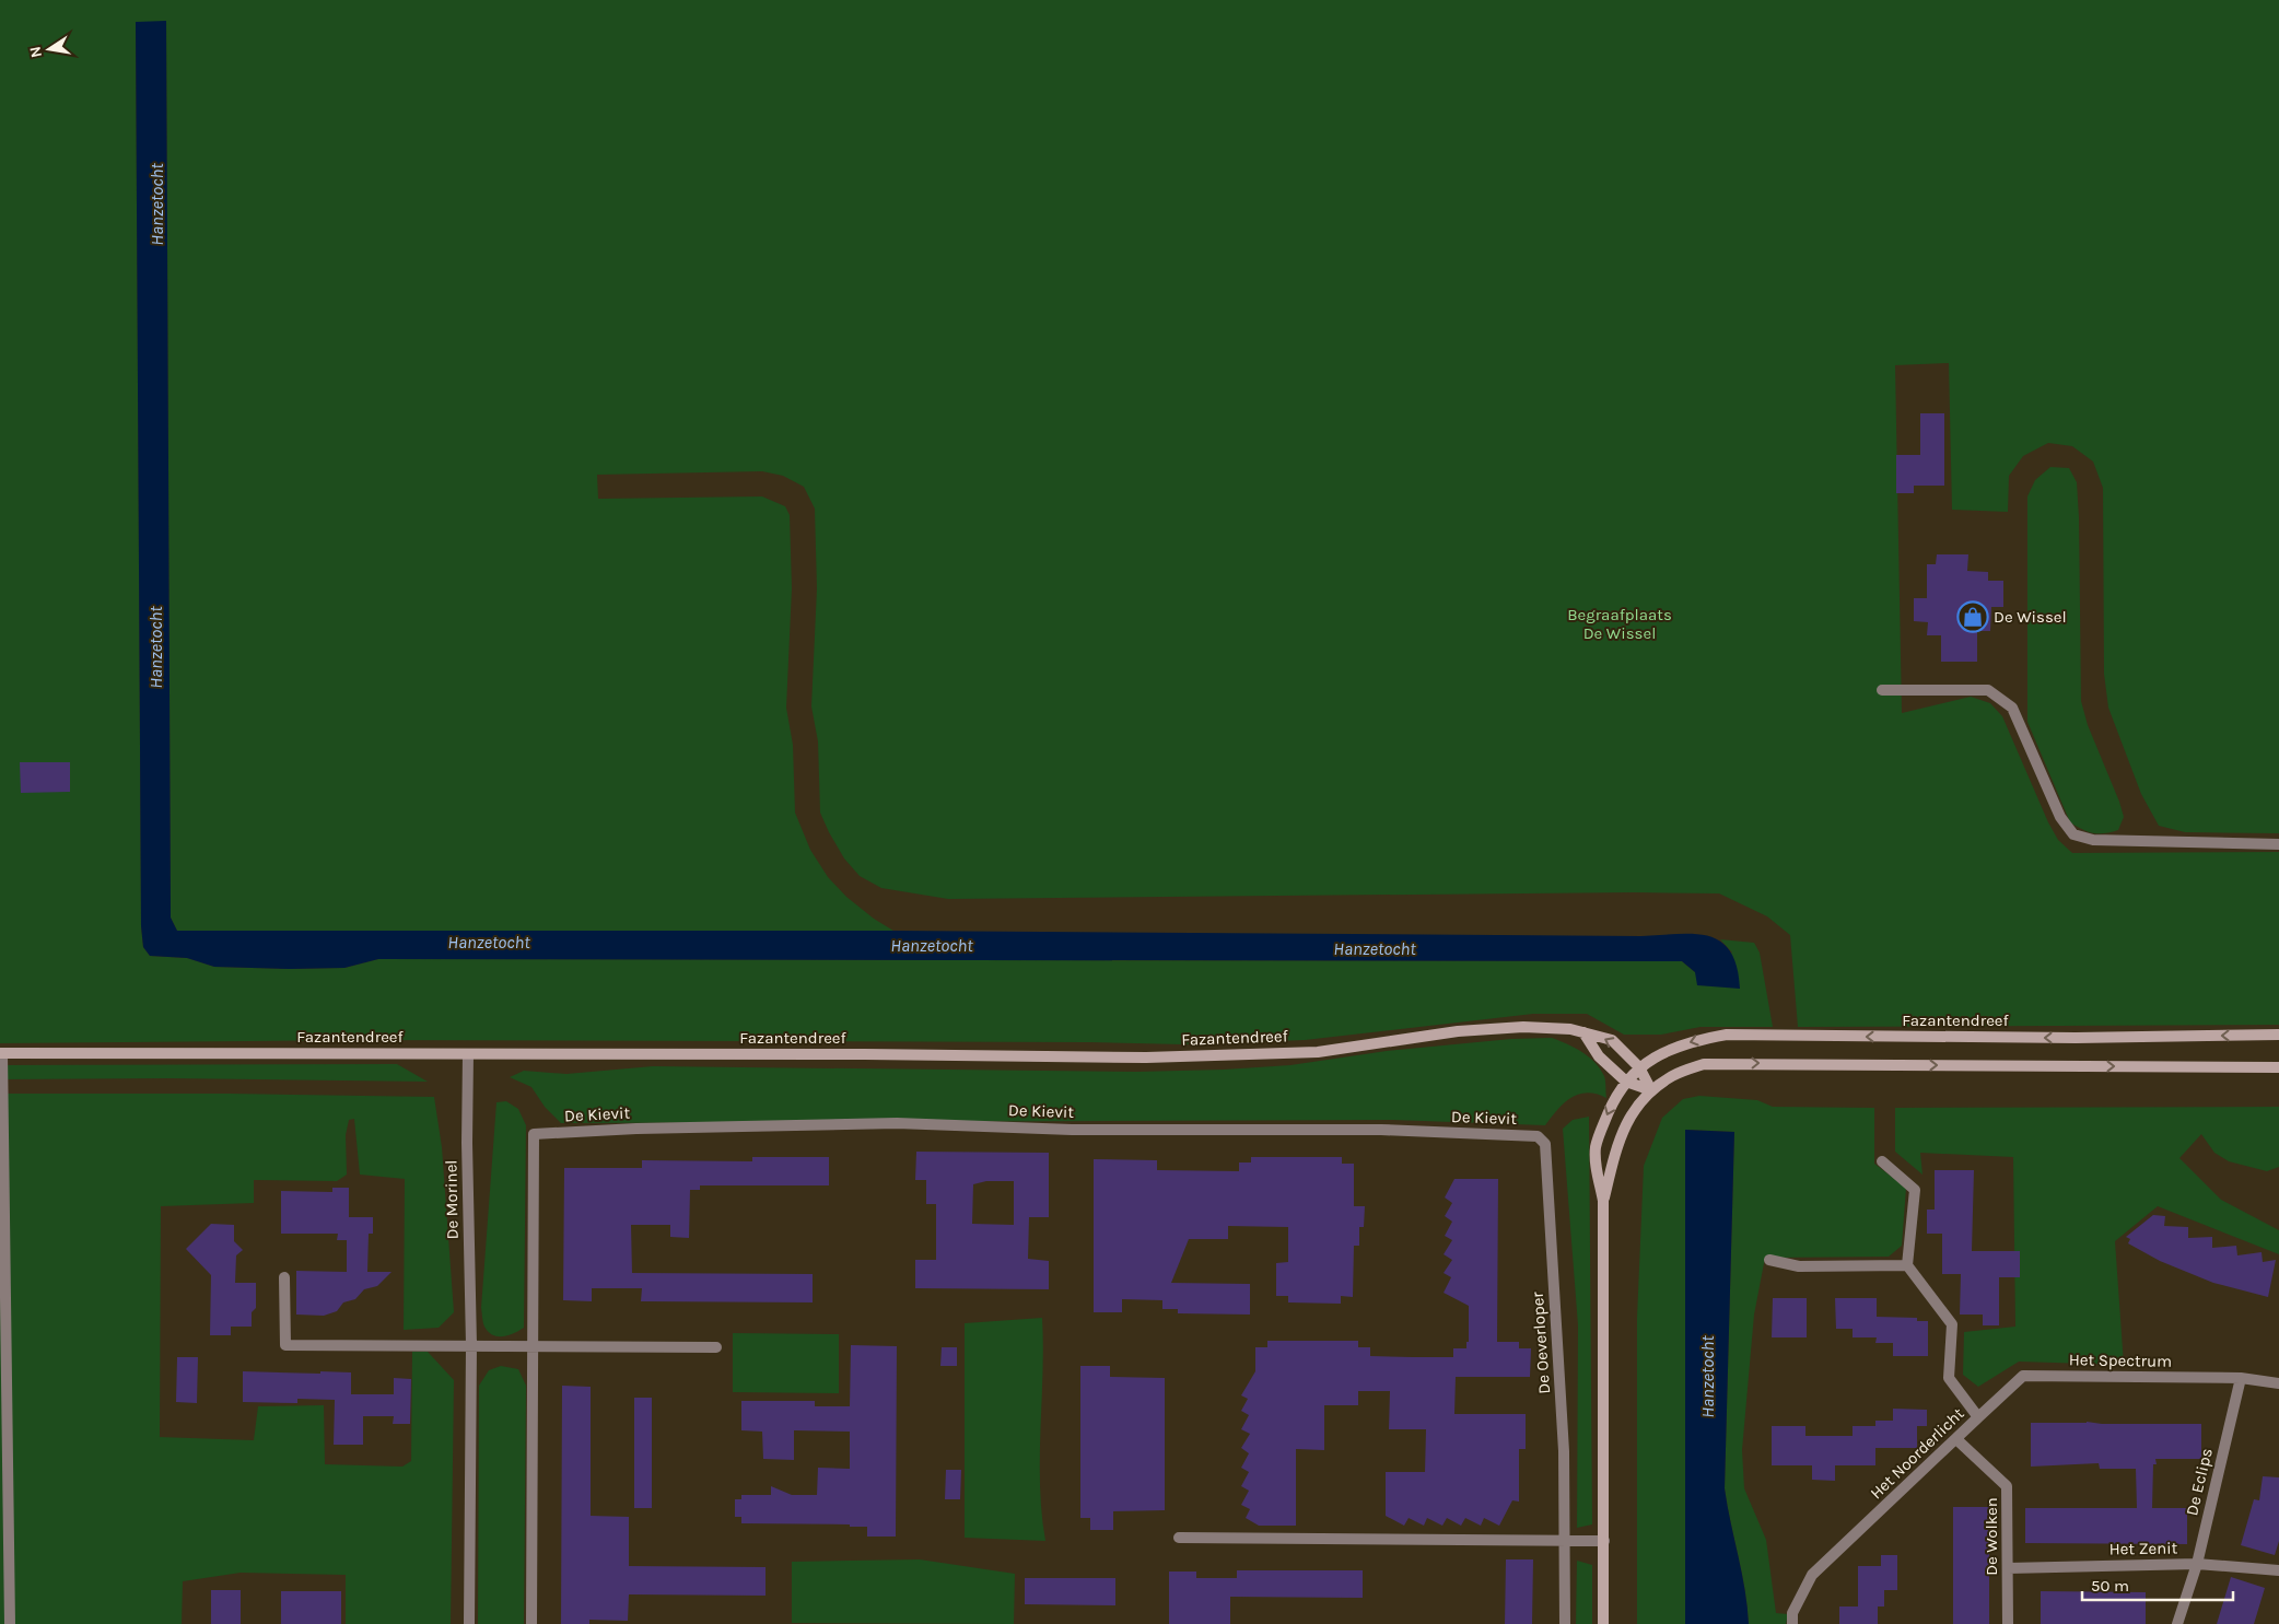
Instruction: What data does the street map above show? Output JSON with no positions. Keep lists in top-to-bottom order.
{
  "streets": {
    "main road": ["Fazantendreef"],
    "street": [
      "De Kievit",
      "De Morinel",
      "De Oeverloper",
      "Het Spectrum",
      "Het Noorderlicht",
      "De Eclips",
      "De Wolken",
      "Het Zenit"
    ]
  },
  "crossings": [
    ["Fazantendreef", "De Morinel"],
    ["De Kievit", "De Oeverloper"],
    ["Het Spectrum", "Het Noorderlicht"],
    ["Het Spectrum", "De Eclips"],
    ["Het Noorderlicht", "De Wolken"],
    ["De Eclips", "Het Zenit"],
    ["De Wolken", "Het Zenit"]
  ],
  "water": ["Hanzetocht"],
  "parks": ["Begraafplaats De Wissel"],
  "places": {
    "shop": ["De Wissel"]
  },
  "scale_bar": "50 m",
  "north": "left"
}
